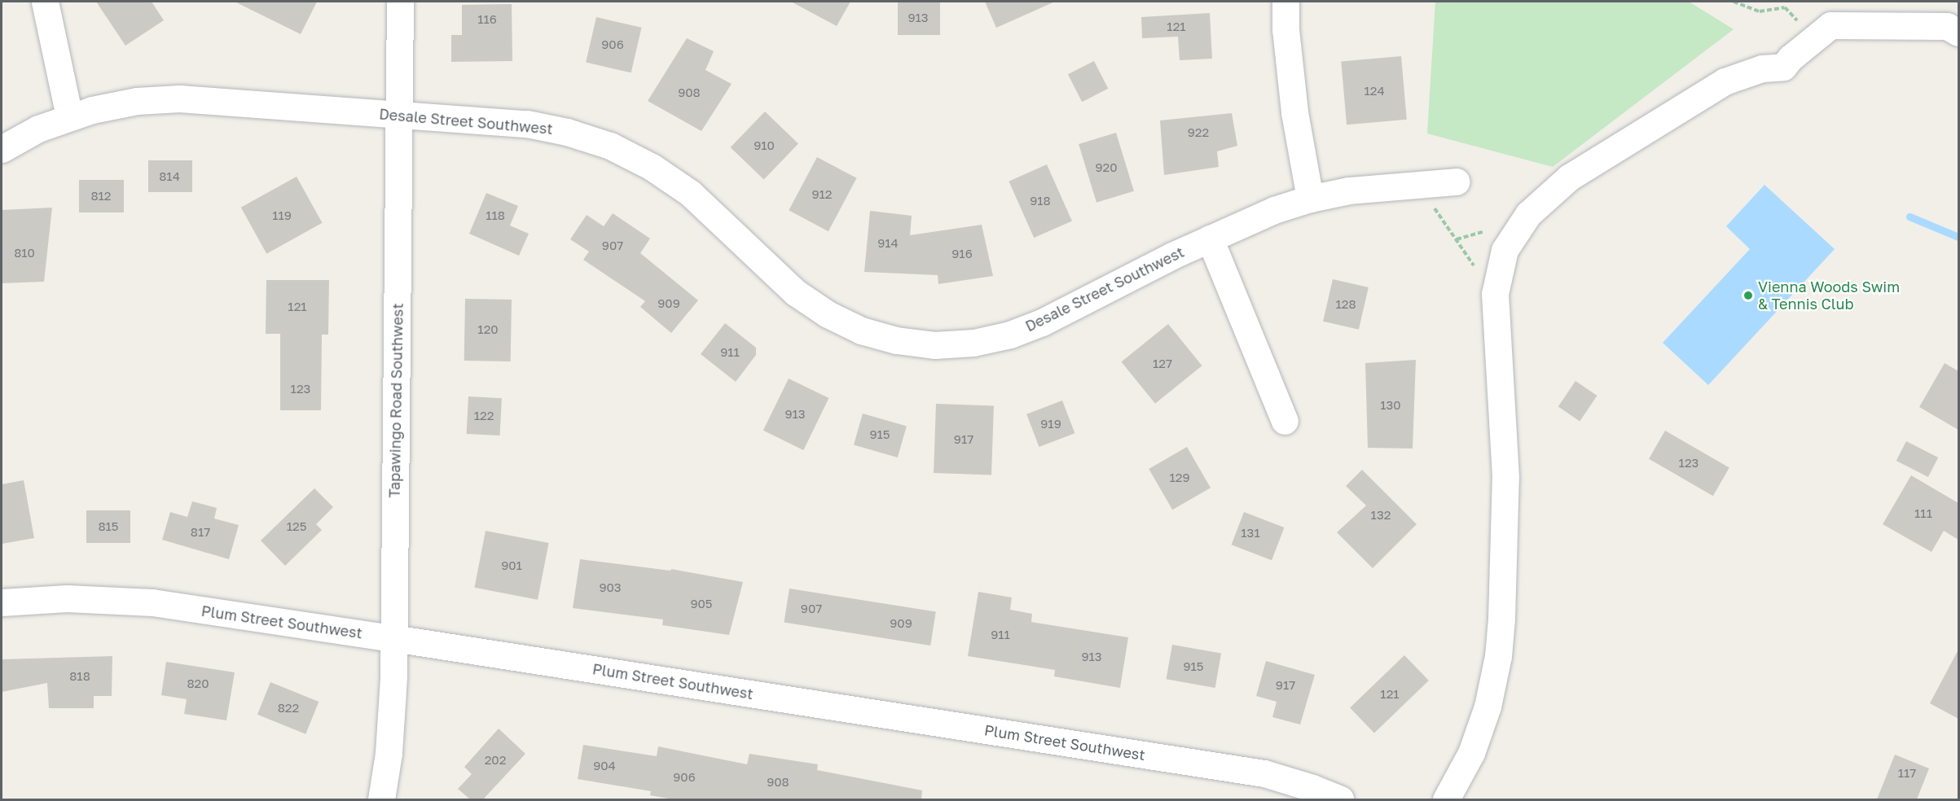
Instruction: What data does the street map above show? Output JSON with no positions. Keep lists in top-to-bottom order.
{
  "streets": {
    "street": ["Desale Street Southwest", "Tapawingo Road Southwest", "Plum Street Southwest"]
  },
  "crossings": [
    ["Desale Street Southwest", "Tapawingo Road Southwest"],
    ["Tapawingo Road Southwest", "Plum Street Southwest"]
  ],
  "places": ["Vienna Woods Swim & Tennis Club"],
  "house_numbers": [
    "913",
    "116",
    "121",
    "906",
    "124",
    "908",
    "922",
    "910",
    "920",
    "814",
    "912",
    "812",
    "918",
    "119",
    "118",
    "914",
    "907",
    "810",
    "916",
    "909",
    "128",
    "121",
    "120",
    "911",
    "127",
    "123",
    "130",
    "913",
    "122",
    "919",
    "915",
    "917",
    "123",
    "129",
    "111",
    "132",
    "815",
    "125",
    "817",
    "131",
    "901",
    "903",
    "905",
    "907",
    "909",
    "911",
    "913",
    "915",
    "818",
    "820",
    "917",
    "121",
    "822",
    "202",
    "904",
    "117",
    "906",
    "908"
  ]
}
